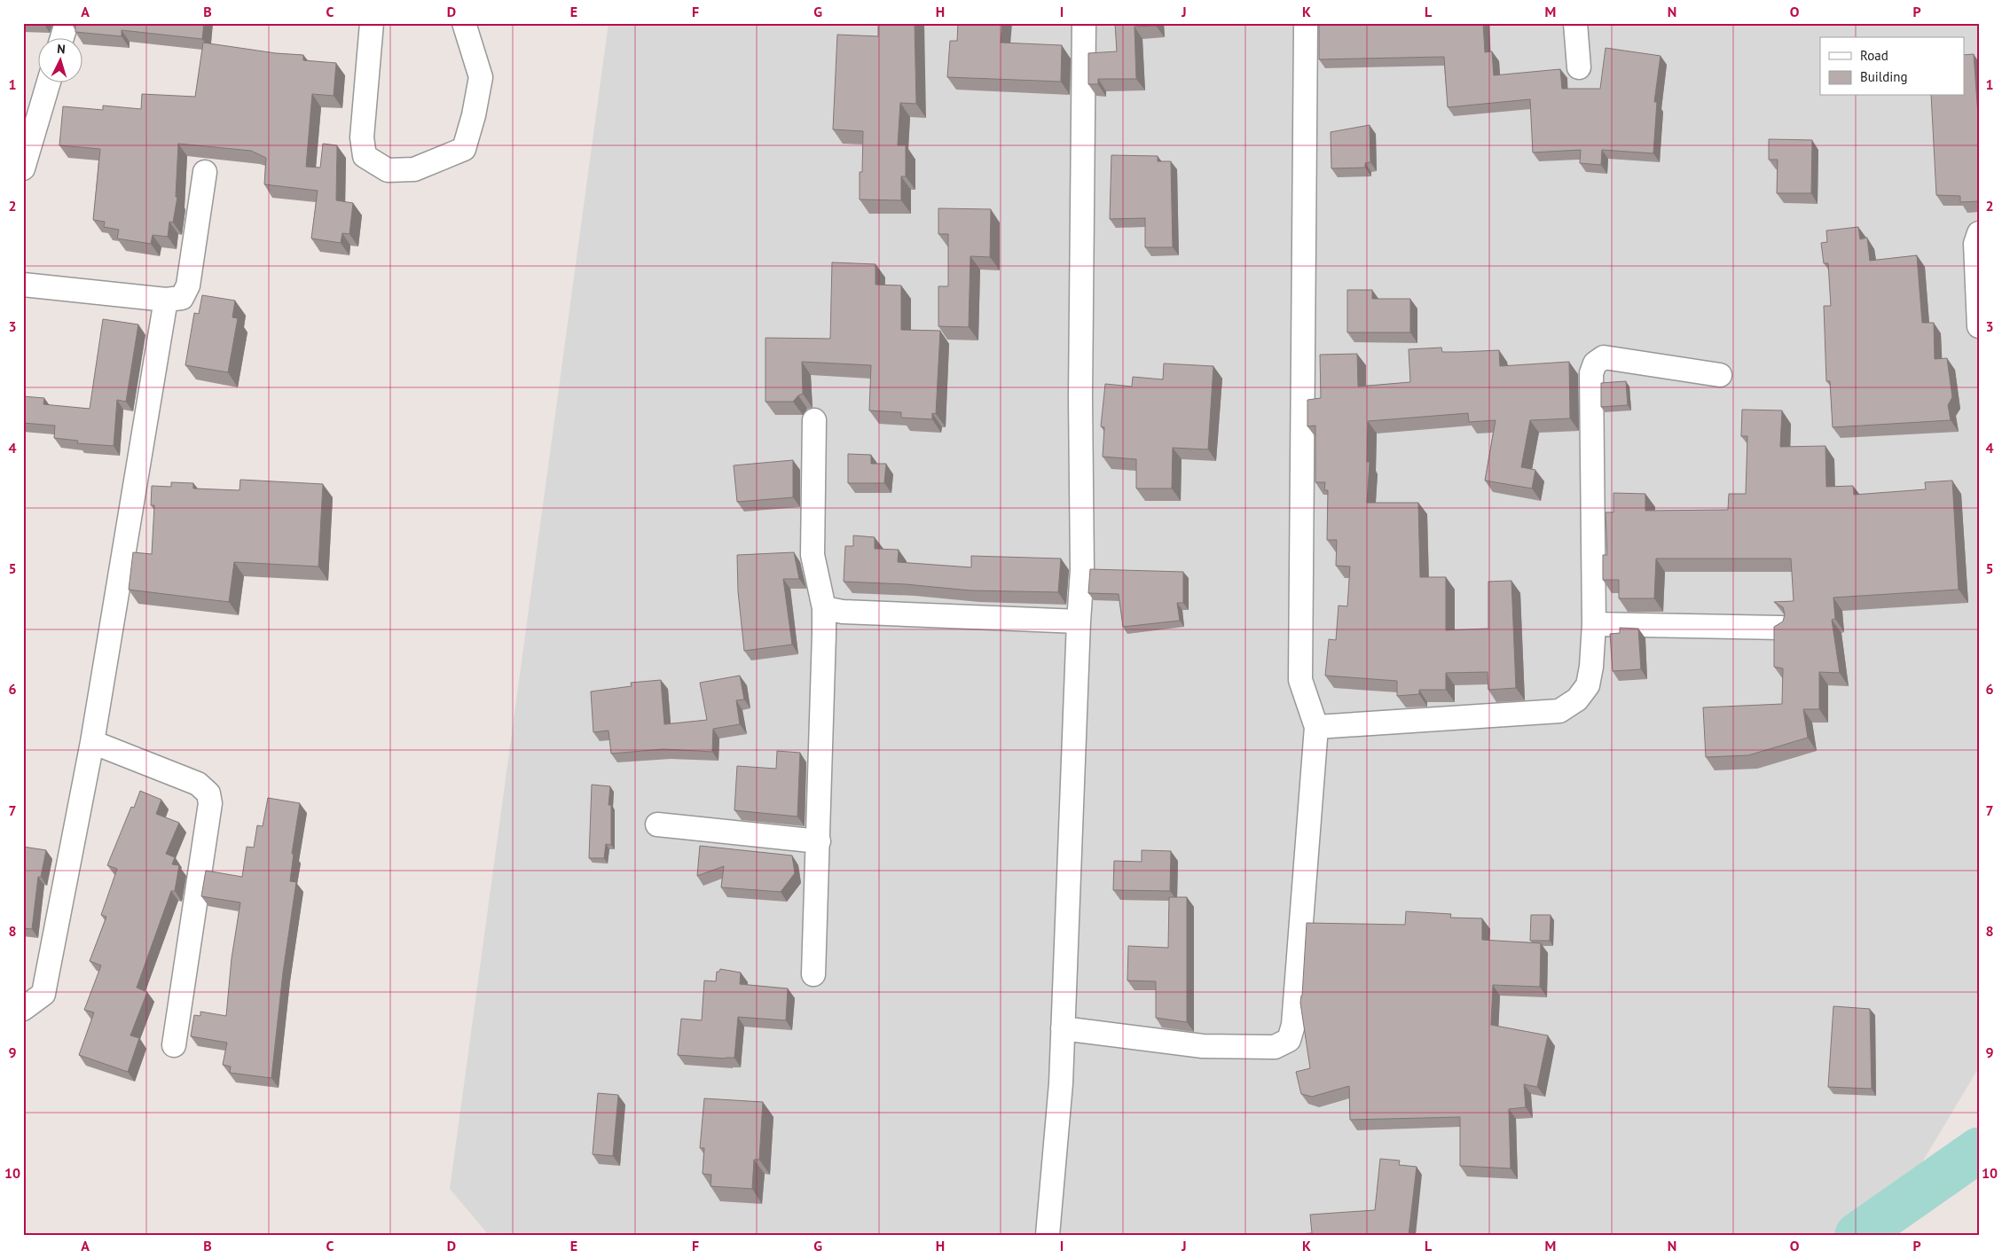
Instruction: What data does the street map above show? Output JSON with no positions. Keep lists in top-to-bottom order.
{
  "legend": ["Road", "Building"],
  "north": "top",
  "grid": {
    "columns": [
      "A",
      "B",
      "C",
      "D",
      "E",
      "F",
      "G",
      "H",
      "I",
      "J",
      "K",
      "L",
      "M",
      "N",
      "O",
      "P"
    ],
    "rows": [
      "1",
      "2",
      "3",
      "4",
      "5",
      "6",
      "7",
      "8",
      "9",
      "10"
    ]
  }
}
